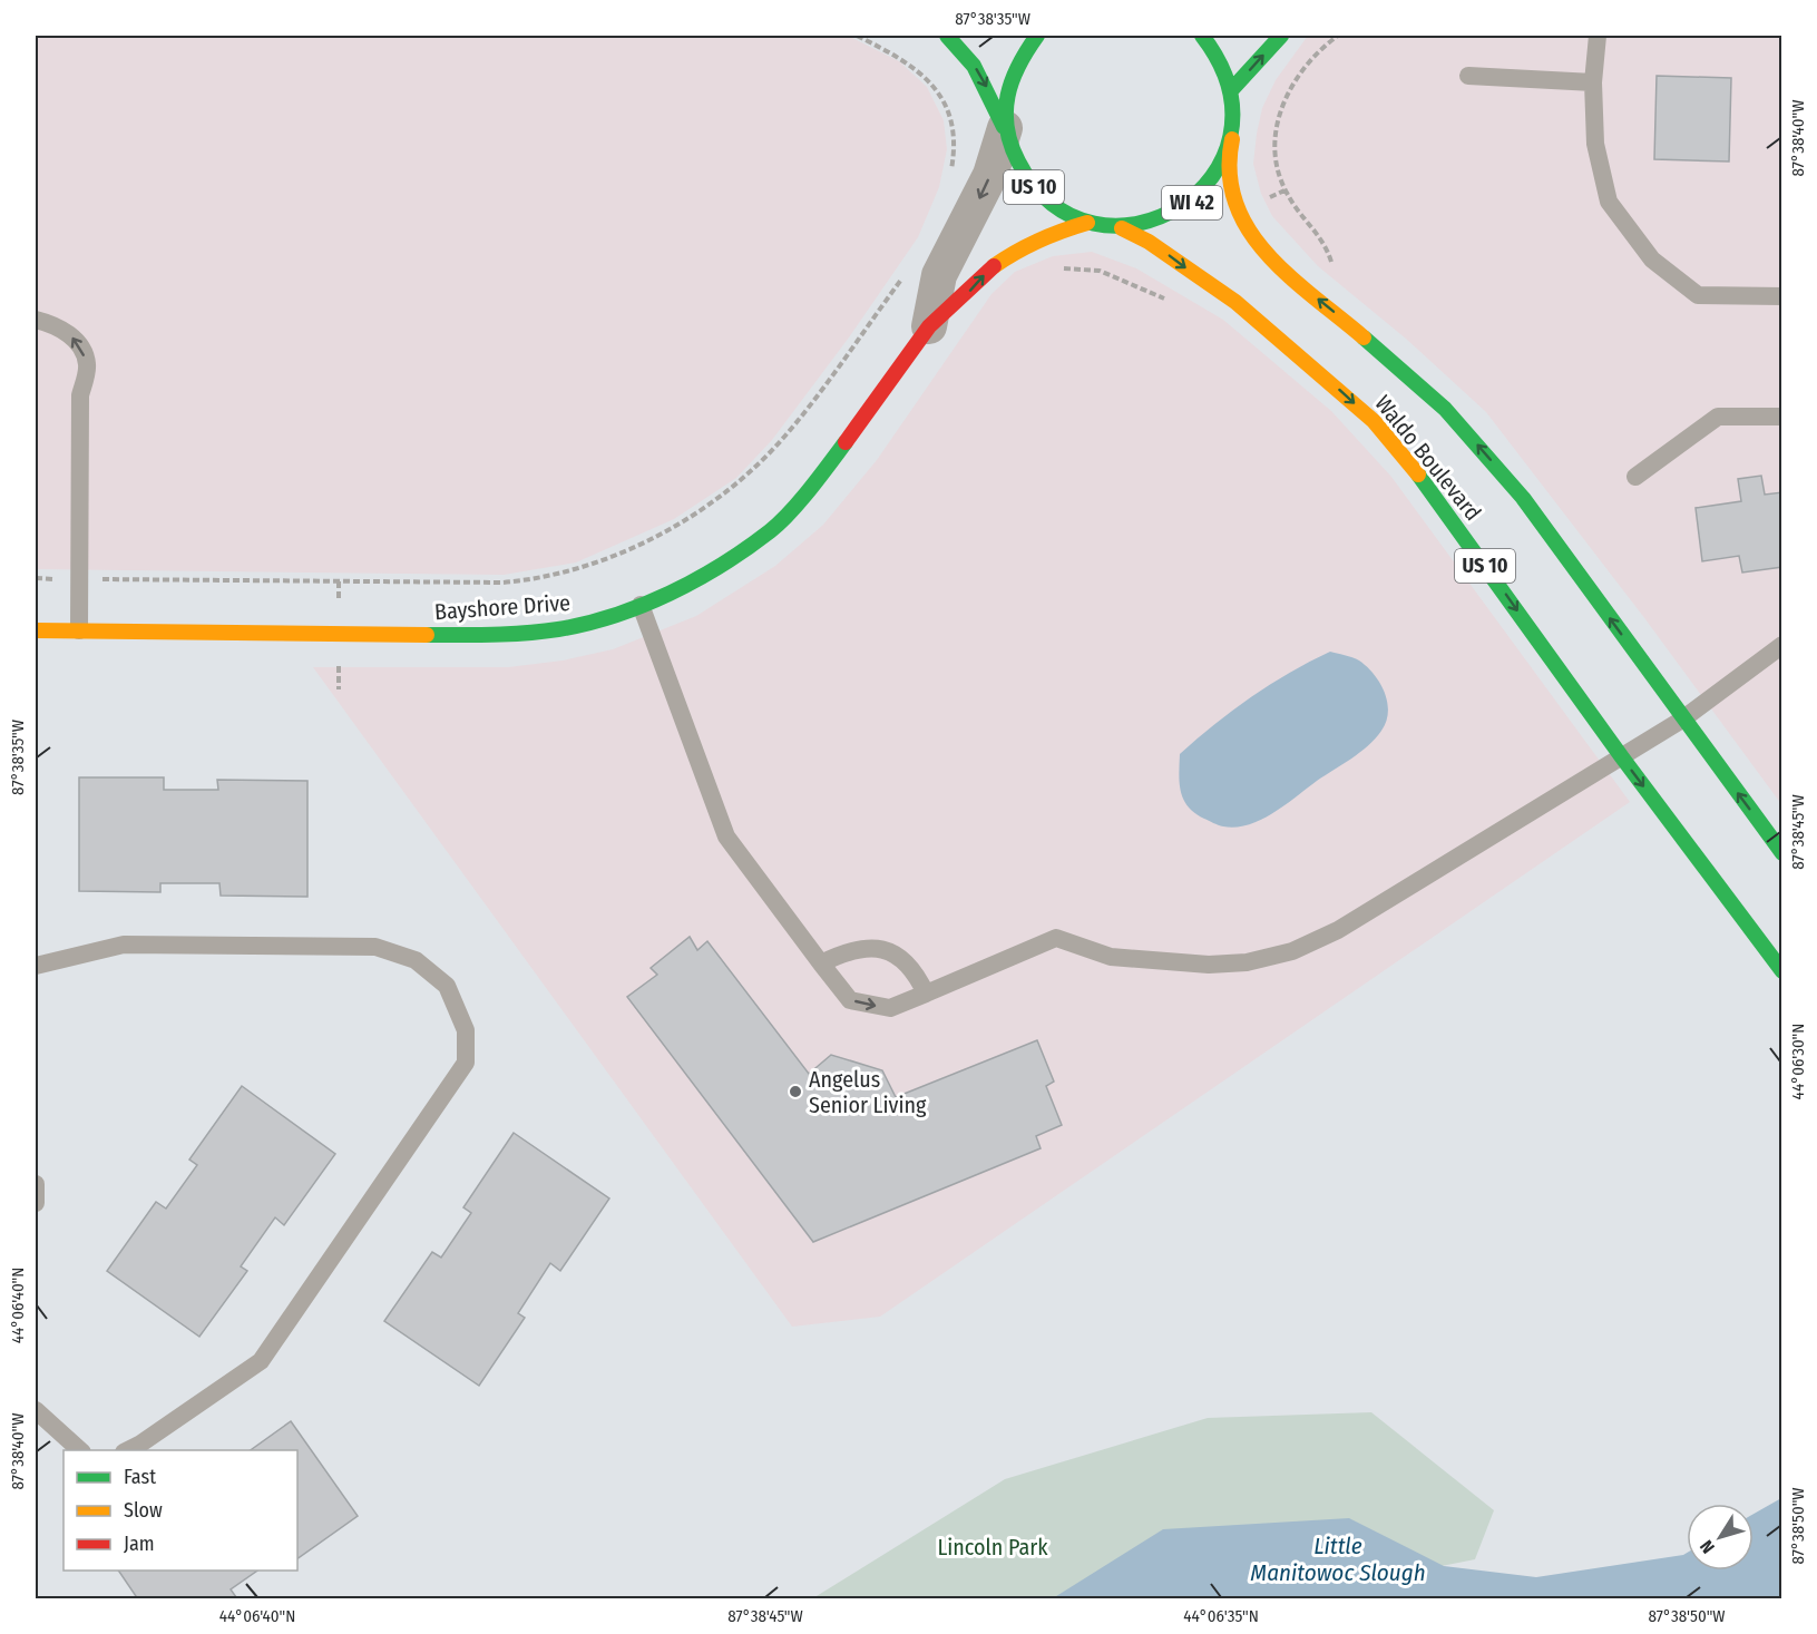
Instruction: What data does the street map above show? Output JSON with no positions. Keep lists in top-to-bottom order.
{
  "streets": {
    "main road": [
      "US 10",
      "WI 42",
      "Waldo Boulevard",
      "Bayshore Drive"
    ]
  },
  "crossings": [
    ["US 10", "WI 42"],
    ["US 10", "Waldo Boulevard"],
    ["US 10", "Bayshore Drive"],
    ["WI 42", "Waldo Boulevard"]
  ],
  "water": ["Little Manitowoc Slough"],
  "parks": ["Lincoln Park"],
  "places": ["Angelus Senior Living"],
  "legend": ["Fast", "Slow", "Jam"],
  "north": "bottom left",
  "coordinates": [
    "87°38'35\"W",
    "87°38'40\"W",
    "87°38'45\"W",
    "44°06'30\"N",
    "44°06'40\"N",
    "87°38'50\"W",
    "44°06'35\"N"
  ]
}
